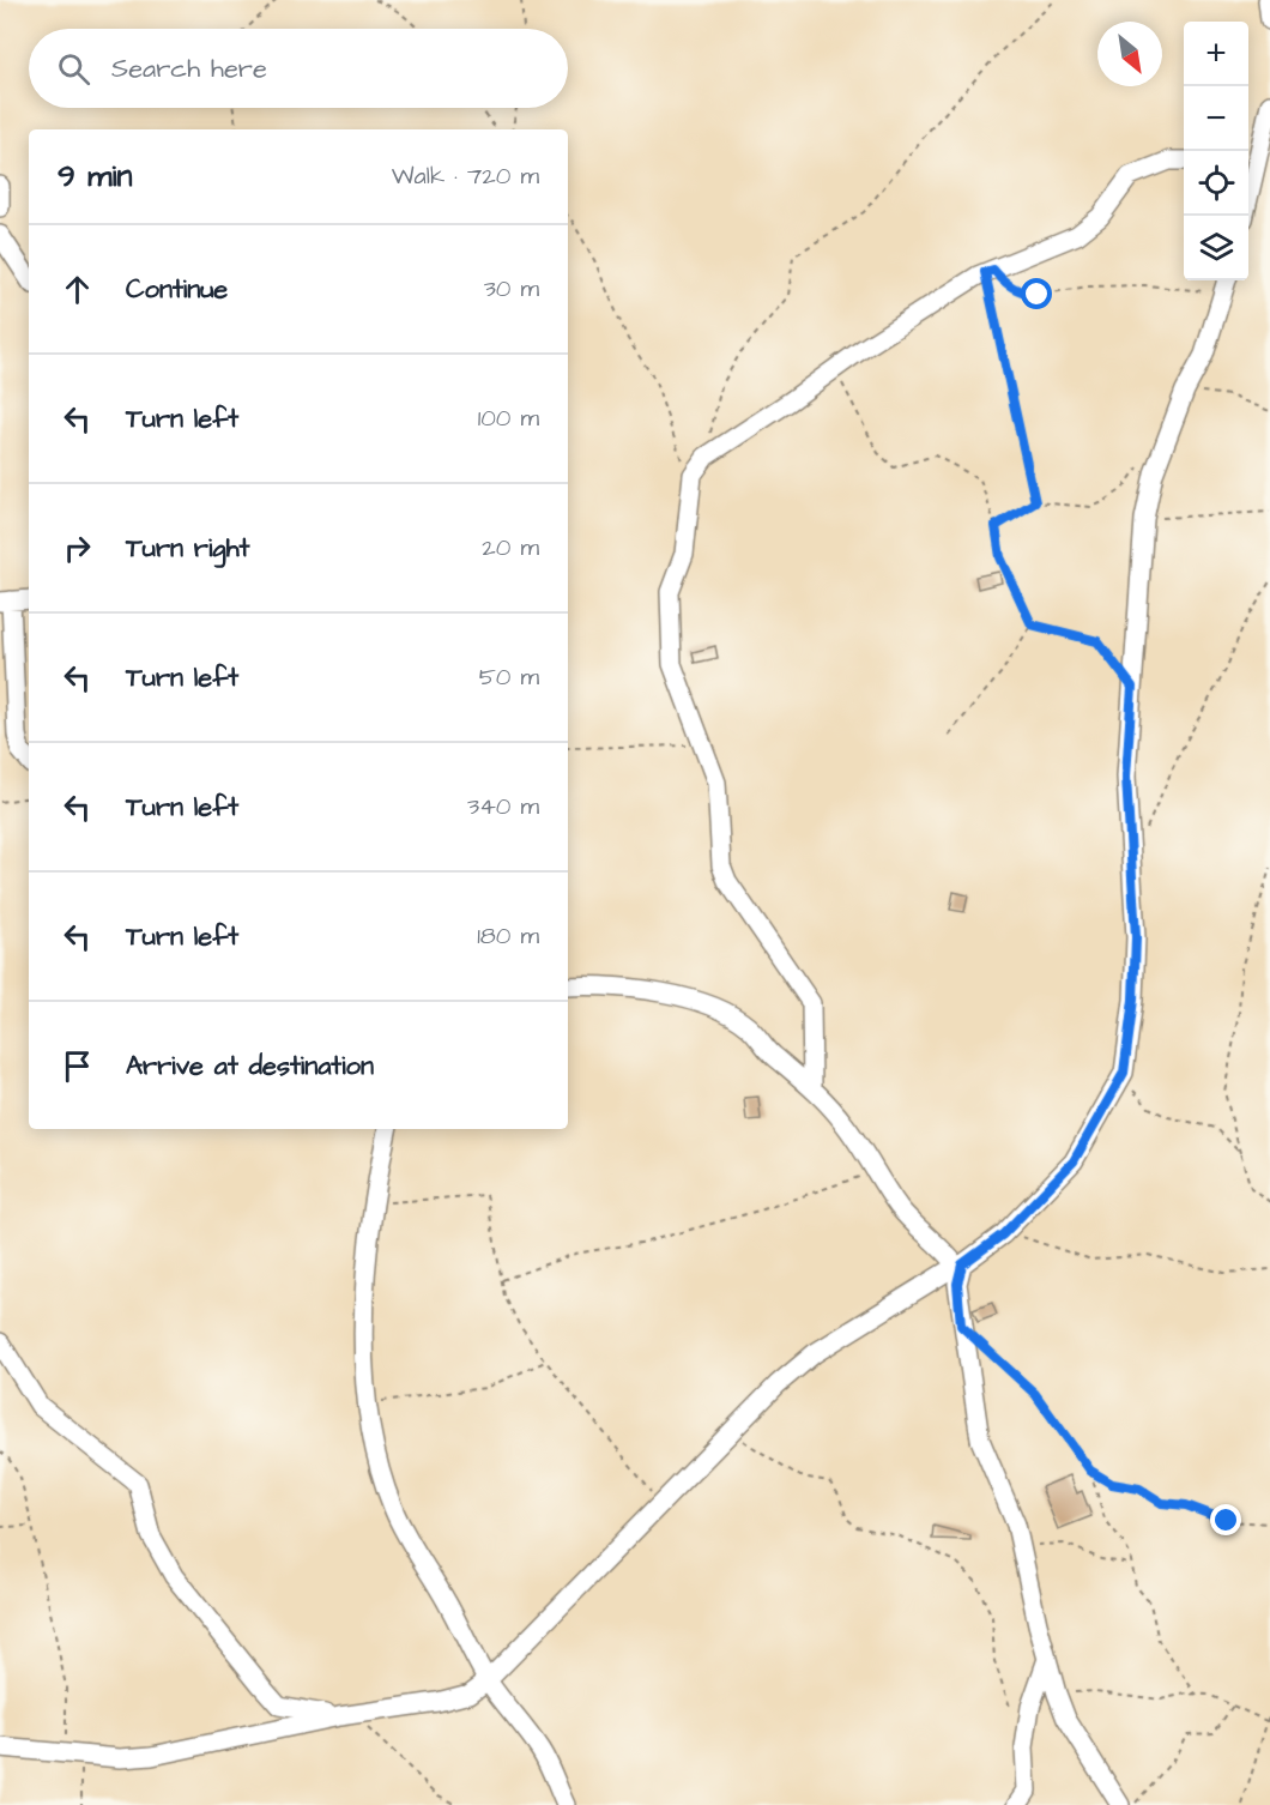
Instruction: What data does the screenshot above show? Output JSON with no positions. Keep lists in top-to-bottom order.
{
  "north": "bottom right",
  "page": {
    "map_buttons": ["+", "−"],
    "search": "Search here",
    "heading": ["9 min", "Walk · 720 m"],
    "list": [
      ["Continue", "30 m"],
      ["Turn left", "100 m"],
      ["Turn right", "20 m"],
      ["Turn left", "50 m"],
      ["Turn left", "340 m"],
      ["Turn left", "180 m"],
      "Arrive at destination"
    ]
  }
}
